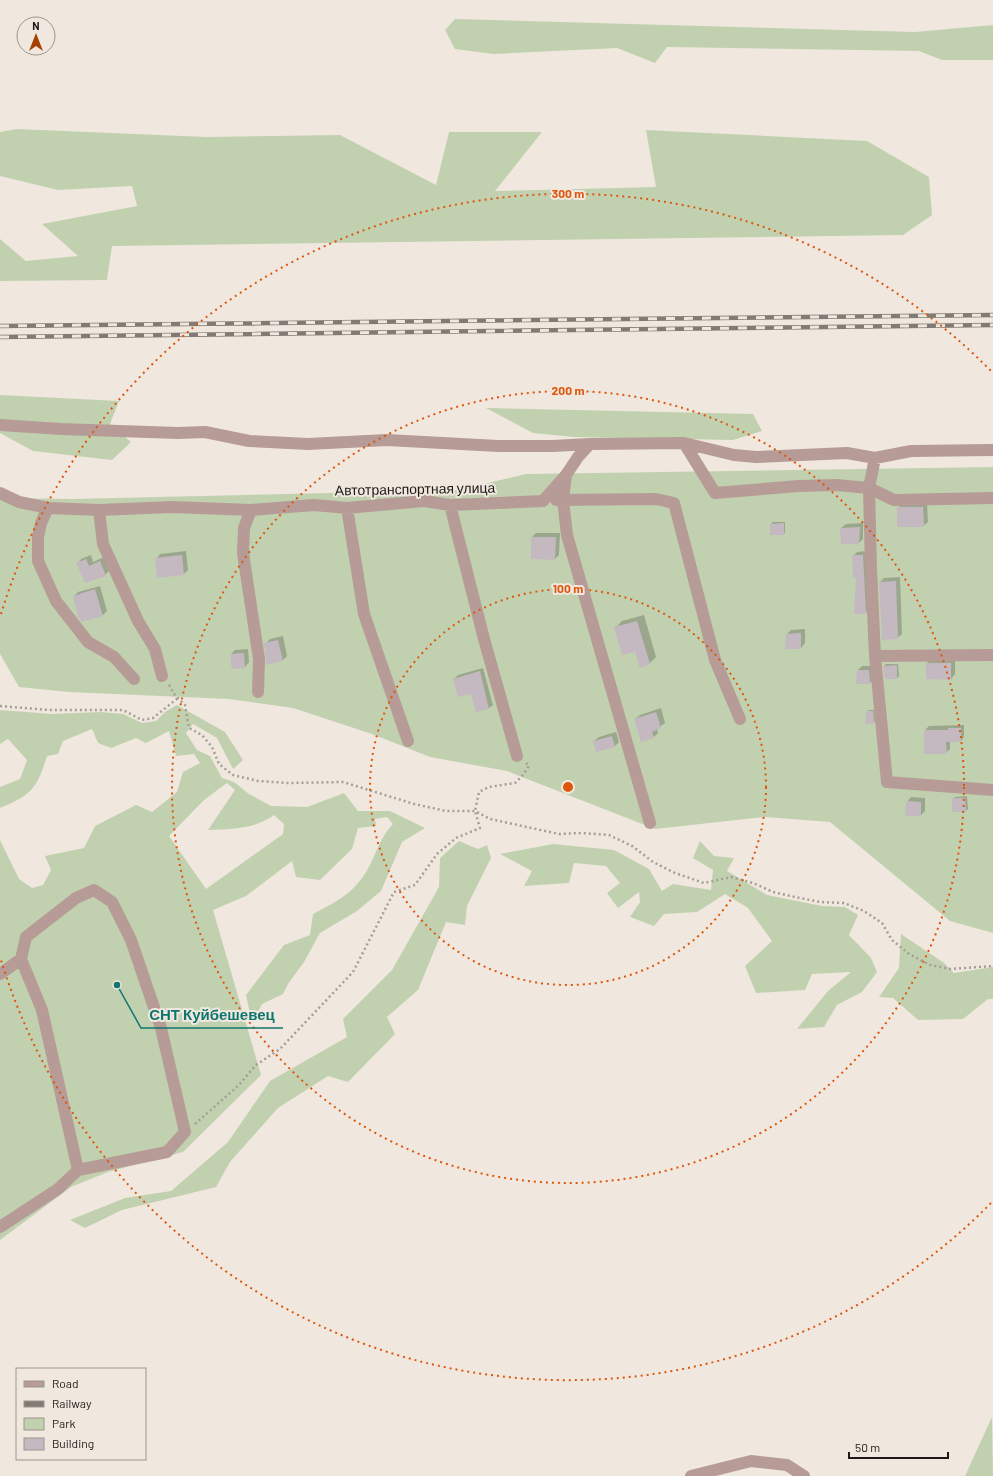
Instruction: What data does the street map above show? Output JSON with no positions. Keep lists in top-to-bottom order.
{
  "streets": {
    "street": ["Автотранспортная улица"]
  },
  "places": ["СНТ Куйбешевец"],
  "legend": [
    "Road",
    "Railway",
    "Park",
    "Building"
  ],
  "scale_bar": "50 m",
  "north": "top",
  "rings": ["300 m", "200 m", "100 m"]
}
